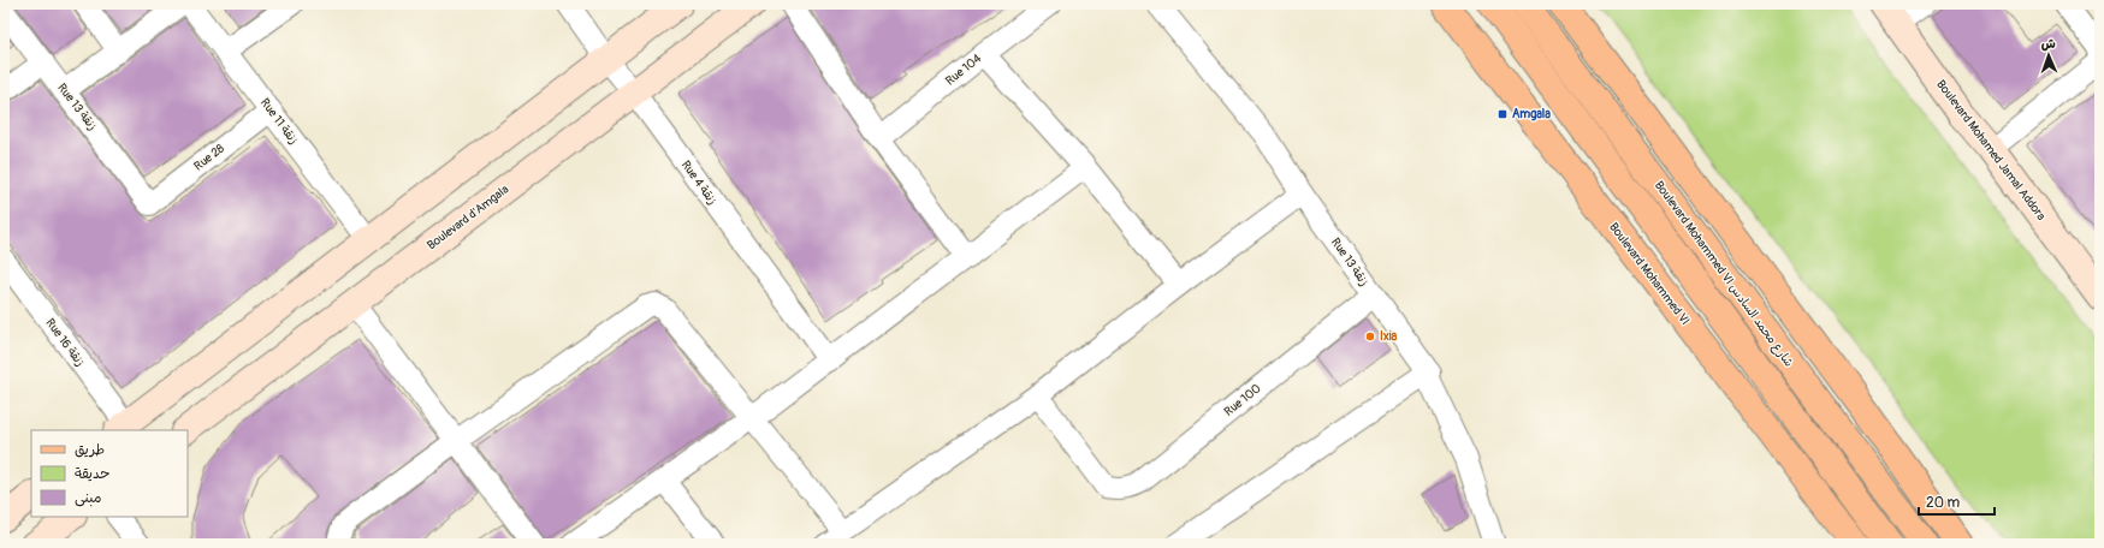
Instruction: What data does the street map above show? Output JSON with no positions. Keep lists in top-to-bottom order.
{
  "streets": {
    "main road": ["Boulevard Mohammed VI", "Boulevard Mohammed VI شارع محمد السادس"],
    "street": [
      "Rue 104",
      "Rue 13 زنقة",
      "Rue 11 زنقة",
      "Boulevard Mohamed Jamal Addora",
      "Rue 28",
      "Rue 4 زنقة",
      "Boulevard d'Amgala",
      "Rue 16 زنقة",
      "Rue 100"
    ]
  },
  "crossings": [
    ["Rue 13 زنقة", "Rue 28"],
    ["Rue 13 زنقة", "Rue 100"],
    ["Rue 11 زنقة", "Rue 28"],
    ["Rue 4 زنقة", "Boulevard d'Amgala"]
  ],
  "places": {
    "transit": ["Amgala"],
    "other": ["Ixia"]
  },
  "legend": ["طريق", "حديقة", "مبنى"],
  "scale_bar": "20 m",
  "north": "top"
}
